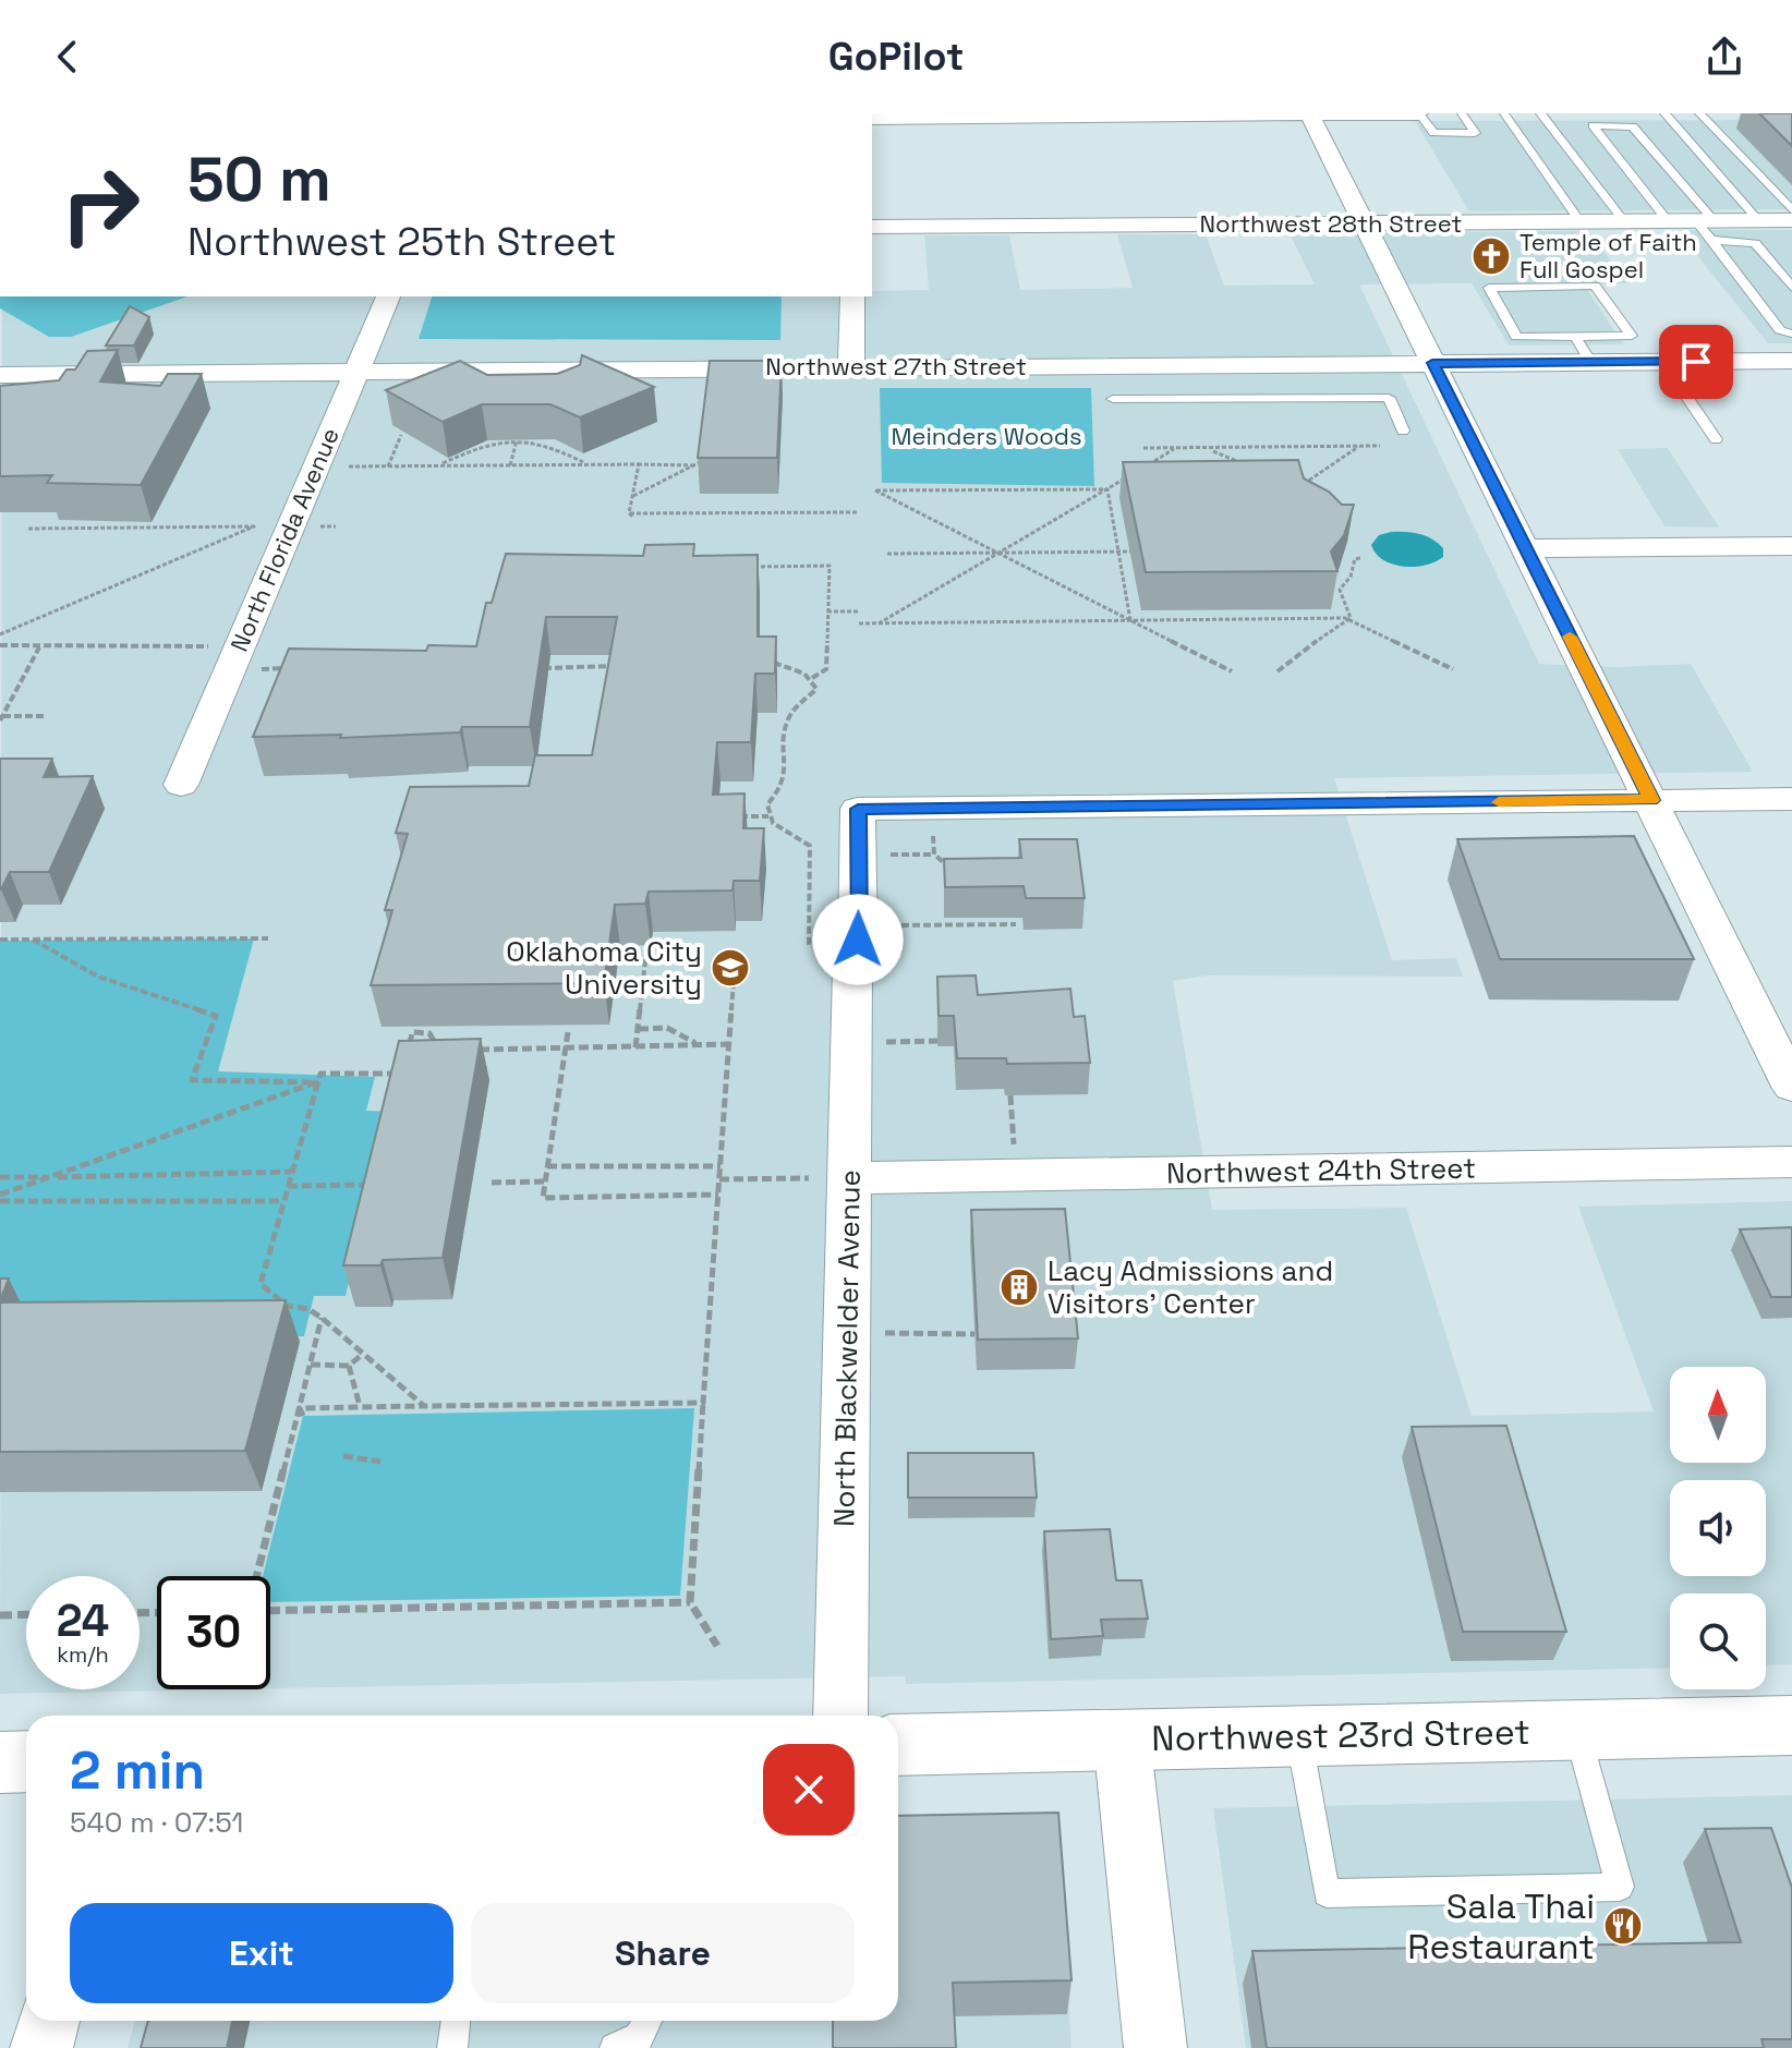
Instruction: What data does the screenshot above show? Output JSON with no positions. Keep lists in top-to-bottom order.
{
  "streets": {
    "main road": ["Northwest 23rd Street"],
    "street": [
      "Northwest 28th Street",
      "Northwest 27th Street",
      "North Florida Avenue",
      "Northwest 24th Street",
      "North Blackwelder Avenue"
    ]
  },
  "crossings": [
    ["Northwest 27th Street", "North Florida Avenue"],
    ["Northwest 24th Street", "North Blackwelder Avenue"]
  ],
  "parks": ["Meinders Woods"],
  "places": {
    "church": ["Temple of Faith Full Gospel"],
    "school or university": ["Oklahoma City University"],
    "building": ["Lacy Admissions and Visitors' Center"],
    "restaurant": ["Sala Thai Restaurant"]
  },
  "north": "top",
  "page": {
    "header": "GoPilot",
    "turn": ["50 m", "Northwest 25th Street"],
    "speed": "24 km/h",
    "limit": "30",
    "heading": ["2 min", "540 m · 07:51"],
    "buttons": ["Exit", "Share"]
  }
}
